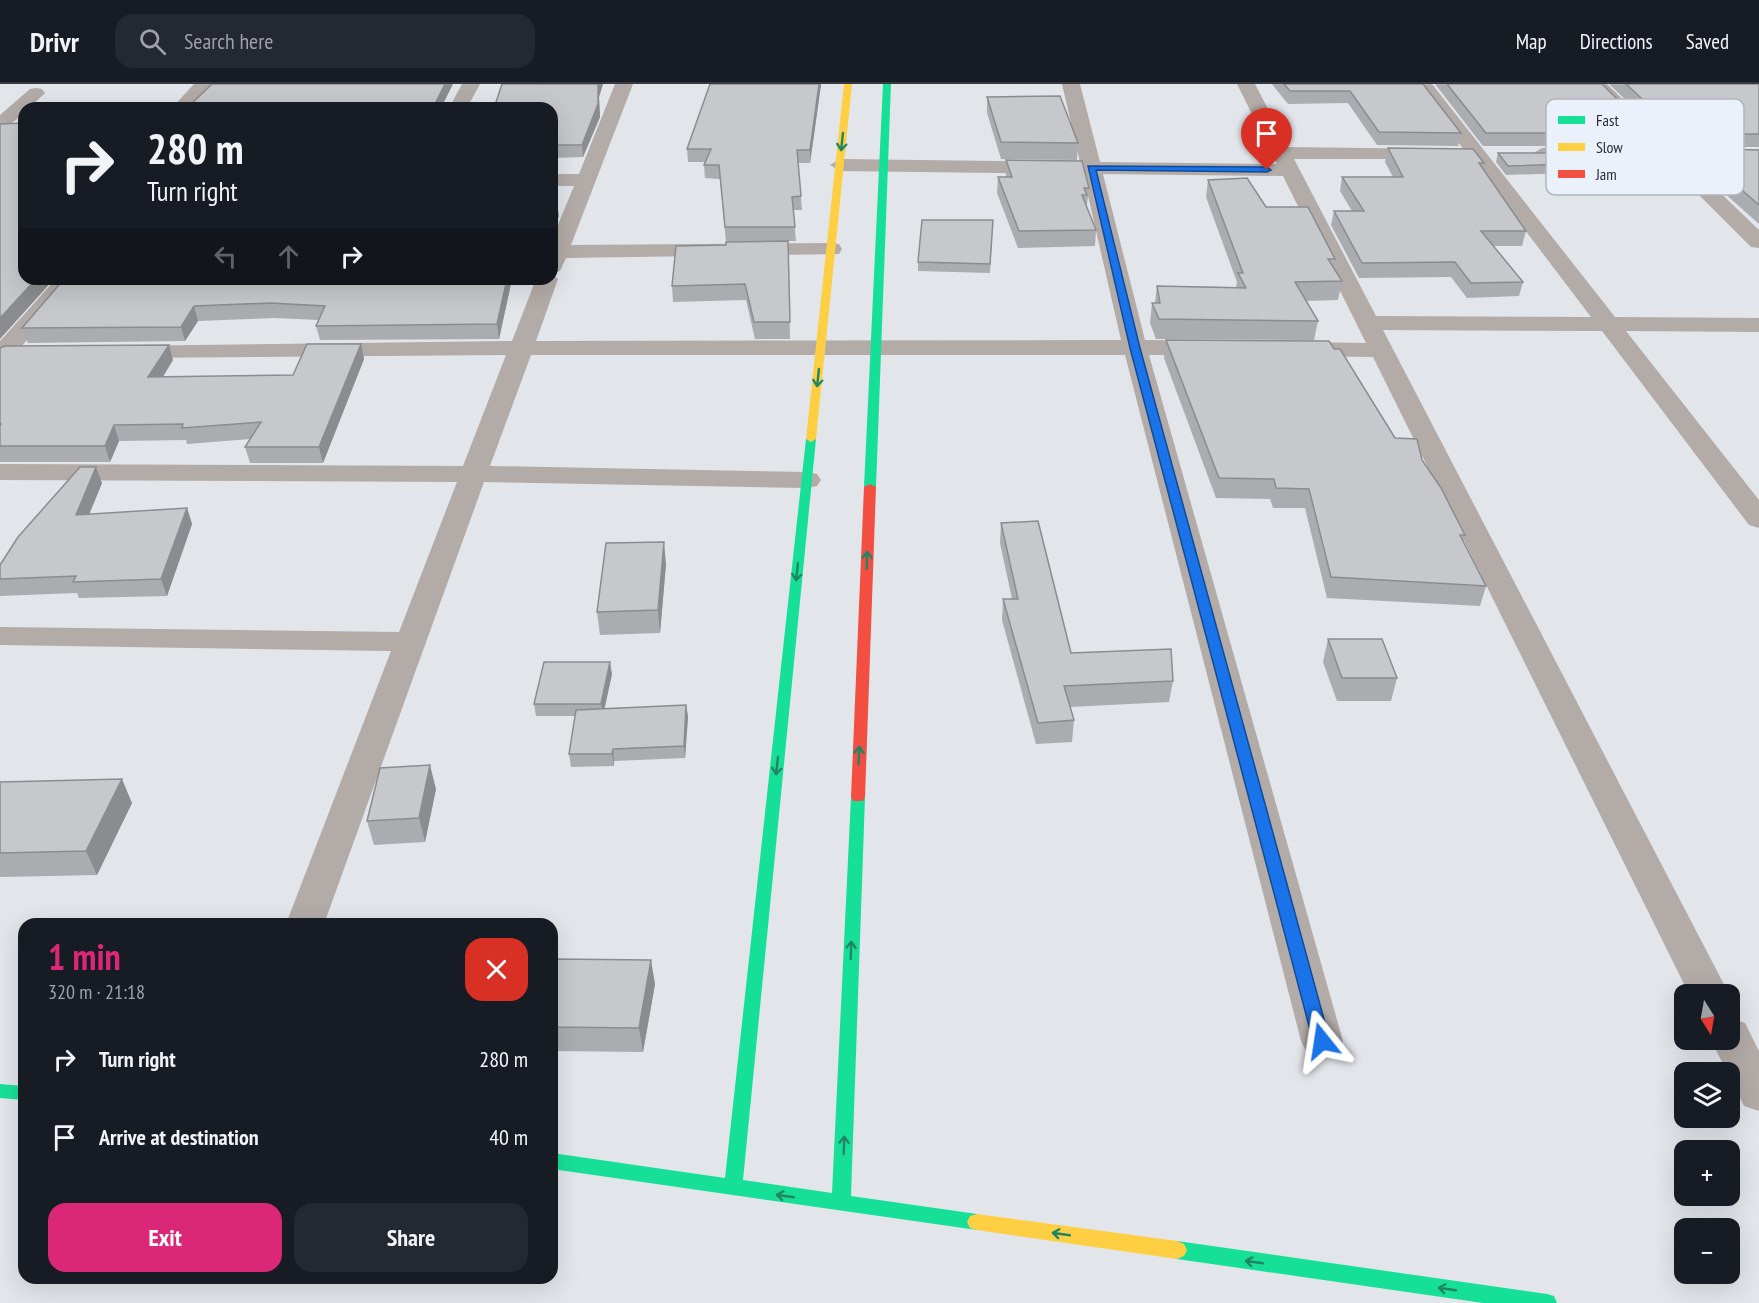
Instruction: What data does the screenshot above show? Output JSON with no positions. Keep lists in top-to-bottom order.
{
  "legend": ["Fast", "Slow", "Jam"],
  "north": "bottom",
  "page": {
    "header": "Drivr",
    "search": "Search here",
    "nav": ["Map", "Directions", "Saved"],
    "turn": ["280 m", "Turn right"],
    "heading": ["1 min", "320 m · 21:18"],
    "map_buttons": ["+", "−"],
    "list": [
      {
        "name": "Turn right",
        "value": "280 m"
      },
      {
        "name": "Arrive at destination",
        "value": "40 m"
      }
    ],
    "buttons": ["Exit", "Share"]
  }
}
